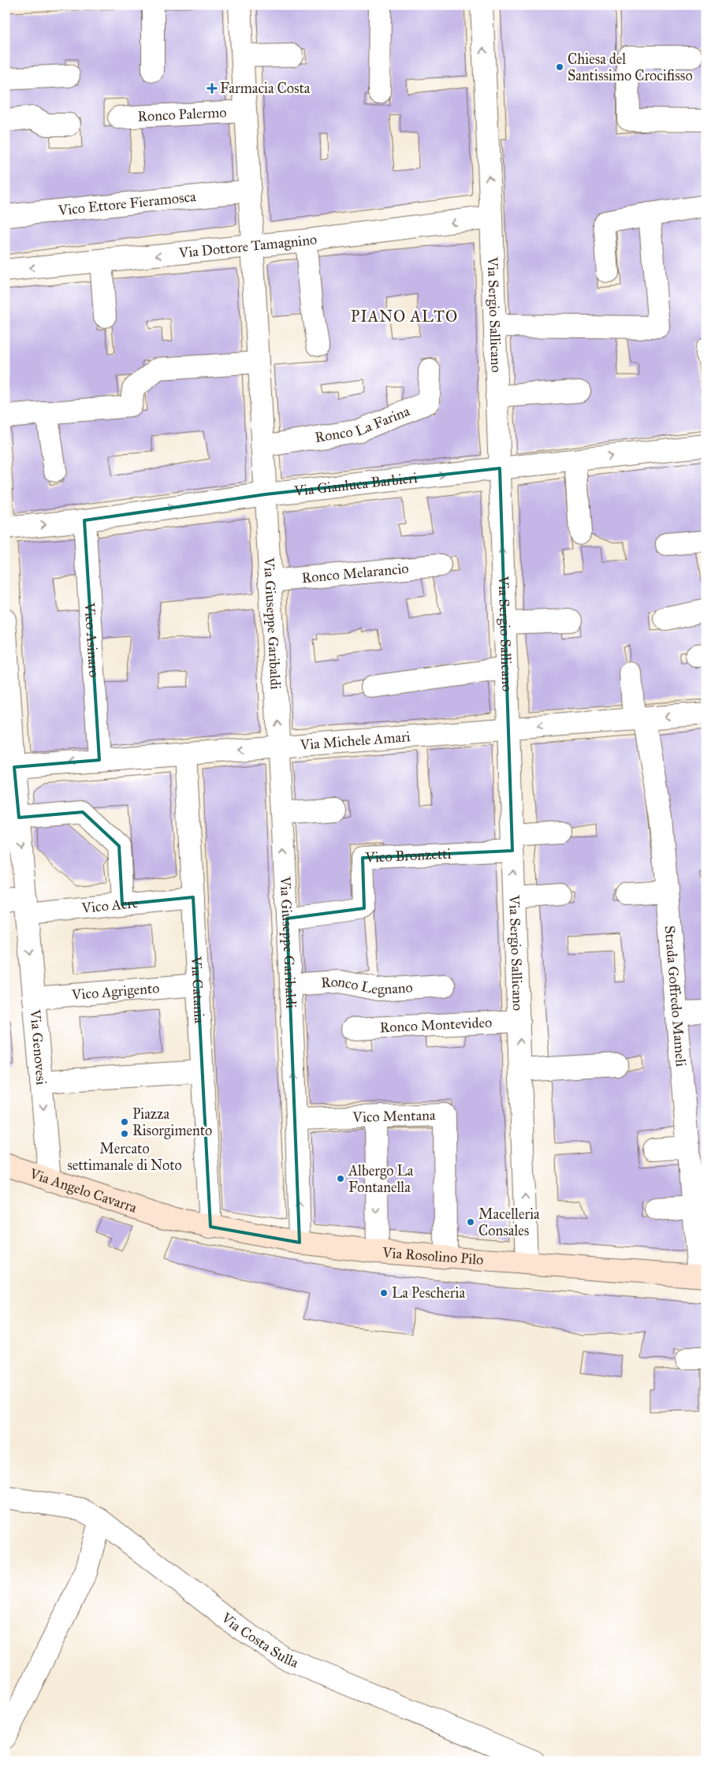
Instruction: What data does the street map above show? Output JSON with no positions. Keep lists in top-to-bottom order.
{
  "streets": {
    "main road": ["Via Angelo Cavarra", "Via Rosolino Pilo"],
    "street": [
      "Ronco Palermo",
      "Vico Ettore Fieramosca",
      "Via Dottore Tamagnino",
      "Via Sergio Sallicano",
      "Ronco La Farina",
      "Via Gianluca Barbieri",
      "Ronco Melarancio",
      "Via Giuseppe Garibaldi",
      "Vico Asinaro",
      "Via Michele Amari",
      "Vico Bronzetti",
      "Vico Acre",
      "Ronco Legnano",
      "Via Catania",
      "Vico Agrigento",
      "Strada Goffredo Mameli",
      "Ronco Montevideo",
      "Via Genovesi",
      "Vico Mentana",
      "Via Costa Sulla"
    ]
  },
  "crossings": [
    ["Ronco Palermo", "Via Giuseppe Garibaldi"],
    ["Vico Ettore Fieramosca", "Via Giuseppe Garibaldi"],
    ["Via Dottore Tamagnino", "Via Sergio Sallicano"],
    ["Via Dottore Tamagnino", "Via Giuseppe Garibaldi"],
    ["Via Sergio Sallicano", "Via Gianluca Barbieri"],
    ["Via Sergio Sallicano", "Via Michele Amari"],
    ["Via Sergio Sallicano", "Vico Bronzetti"],
    ["Via Sergio Sallicano", "Ronco Montevideo"],
    ["Via Sergio Sallicano", "Via Rosolino Pilo"],
    ["Ronco La Farina", "Via Giuseppe Garibaldi"],
    ["Via Gianluca Barbieri", "Via Giuseppe Garibaldi"],
    ["Via Gianluca Barbieri", "Vico Asinaro"],
    ["Ronco Melarancio", "Via Giuseppe Garibaldi"],
    ["Via Giuseppe Garibaldi", "Via Michele Amari"],
    ["Via Giuseppe Garibaldi", "Vico Bronzetti"],
    ["Via Giuseppe Garibaldi", "Ronco Legnano"],
    ["Via Giuseppe Garibaldi", "Vico Mentana"],
    ["Via Giuseppe Garibaldi", "Via Rosolino Pilo"],
    ["Vico Asinaro", "Via Michele Amari"],
    ["Via Michele Amari", "Via Catania"],
    ["Via Michele Amari", "Strada Goffredo Mameli"],
    ["Via Michele Amari", "Via Genovesi"],
    ["Vico Acre", "Via Catania"],
    ["Vico Acre", "Via Genovesi"],
    ["Via Catania", "Vico Agrigento"],
    ["Via Catania", "Via Rosolino Pilo"],
    ["Vico Agrigento", "Via Genovesi"],
    ["Strada Goffredo Mameli", "Via Rosolino Pilo"],
    ["Via Genovesi", "Via Angelo Cavarra"],
    ["Vico Mentana", "Via Rosolino Pilo"],
    ["Via Angelo Cavarra", "Via Rosolino Pilo"]
  ],
  "one_way": ["Via Giuseppe Garibaldi", "Via Genovesi"],
  "districts": ["PIANO ALTO"],
  "places": {
    "other": [
      "Chiesa del Santissimo Crocifisso",
      "Piazza Risorgimento",
      "Mercato settimanale di Noto",
      "Albergo La Fontanella",
      "Macelleria Consales",
      "La Pescheria"
    ],
    "health": ["Farmacia Costa"]
  }
}
